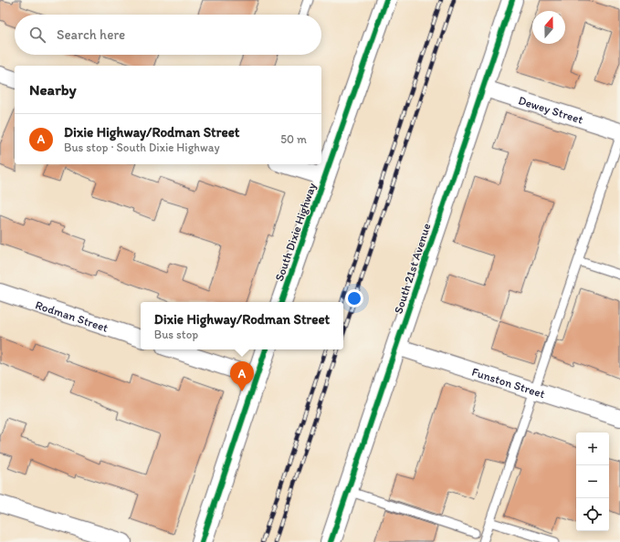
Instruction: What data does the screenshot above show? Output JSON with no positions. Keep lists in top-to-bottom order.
{
  "streets": {
    "main road": ["South Dixie Highway", "South 21st Avenue"],
    "street": ["Dewey Street", "Rodman Street", "Funston Street"]
  },
  "crossings": [
    ["Dewey Street", "South 21st Avenue"],
    ["South 21st Avenue", "Funston Street"]
  ],
  "north": "top",
  "page": {
    "search": "Search here",
    "heading": "Nearby",
    "list": [
      {
        "mark": "A",
        "name": "Dixie Highway/Rodman Street",
        "note": "Bus stop · South Dixie Highway",
        "value": "50 m"
      }
    ],
    "popup": ["Dixie Highway/Rodman Street", "Bus stop"],
    "pins": "A",
    "map_buttons": ["+", "−"]
  }
}
